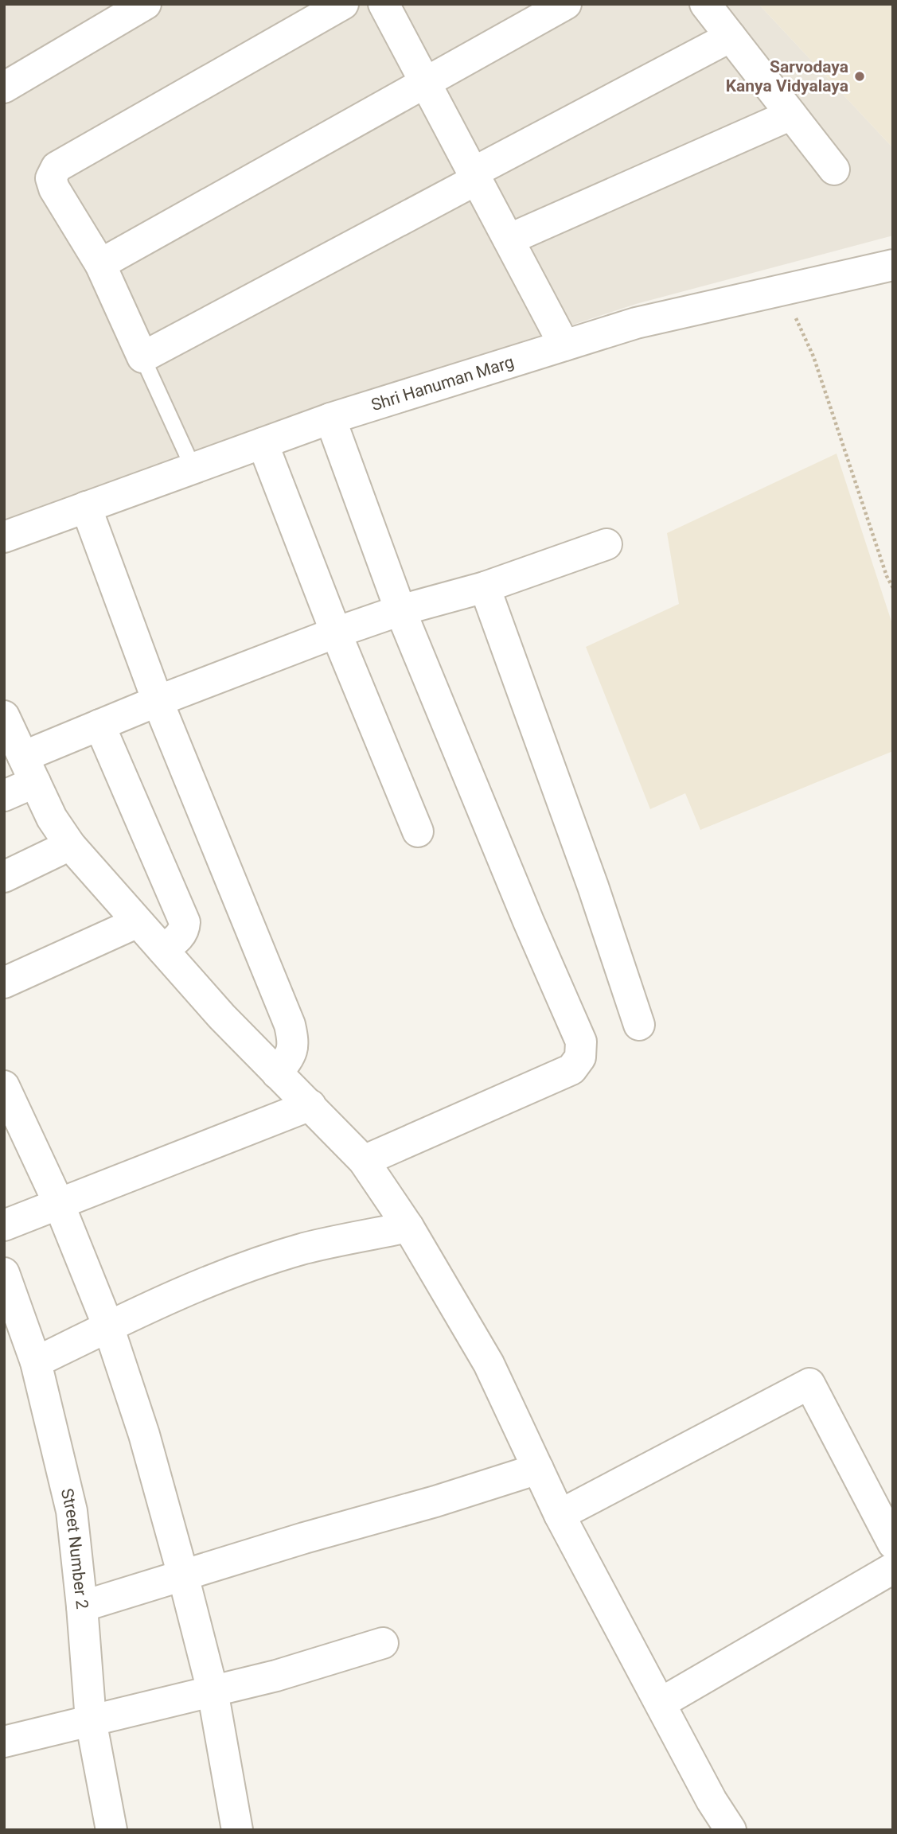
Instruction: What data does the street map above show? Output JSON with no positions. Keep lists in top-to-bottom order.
{
  "streets": {
    "street": ["Shri Hanuman Marg", "Street Number 2"]
  },
  "places": ["Sarvodaya Kanya Vidyalaya"]
}
